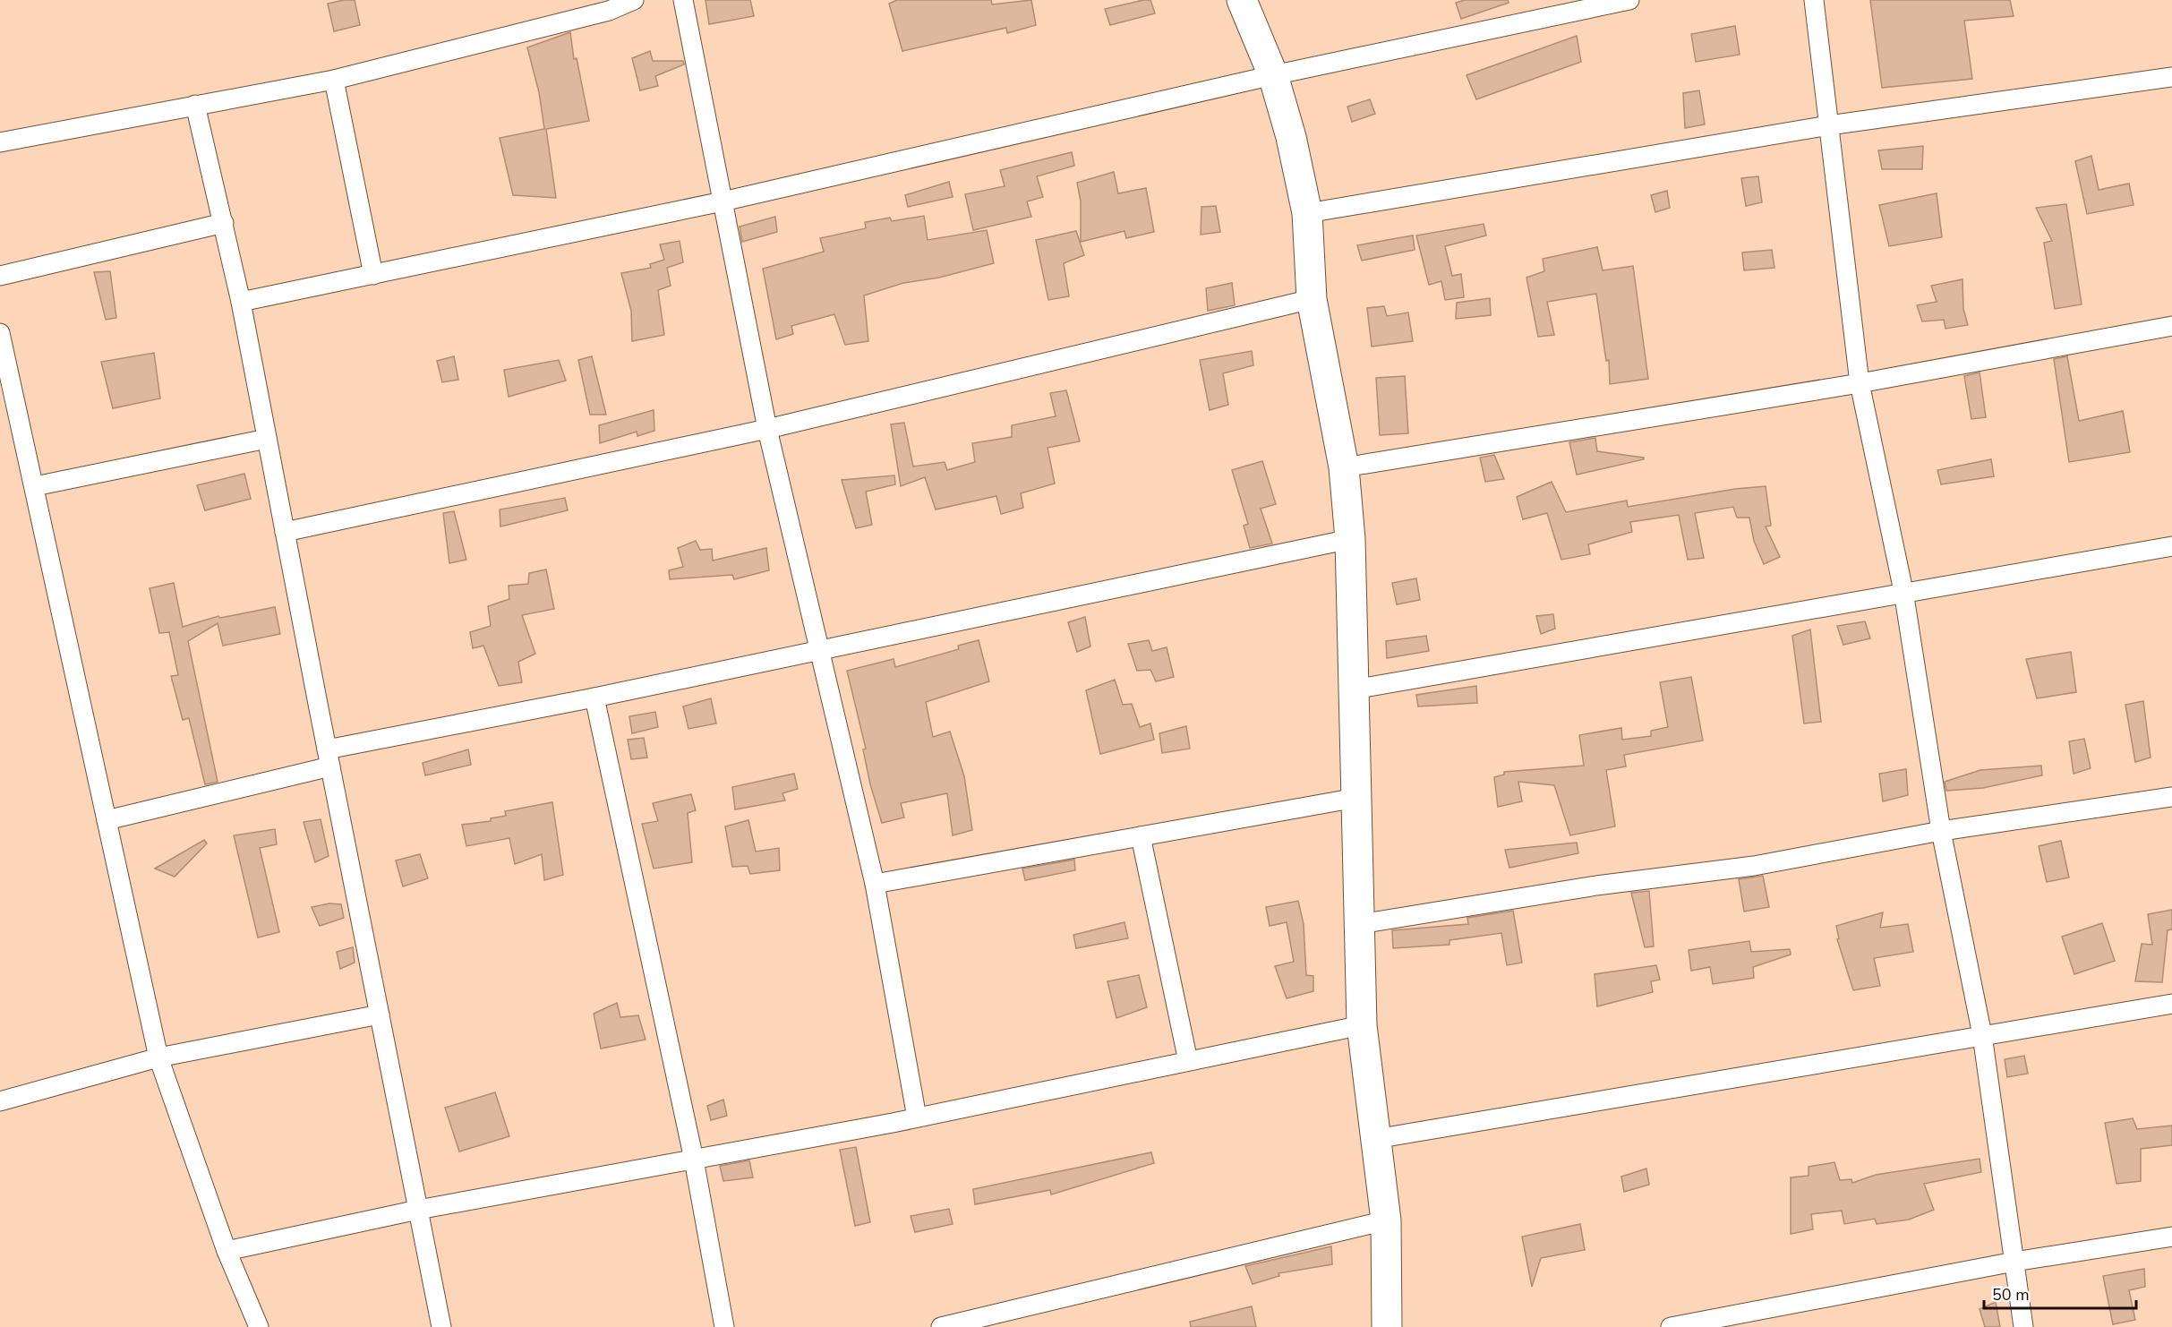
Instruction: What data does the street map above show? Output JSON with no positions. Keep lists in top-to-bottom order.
{
  "scale_bar": "50 m"
}
